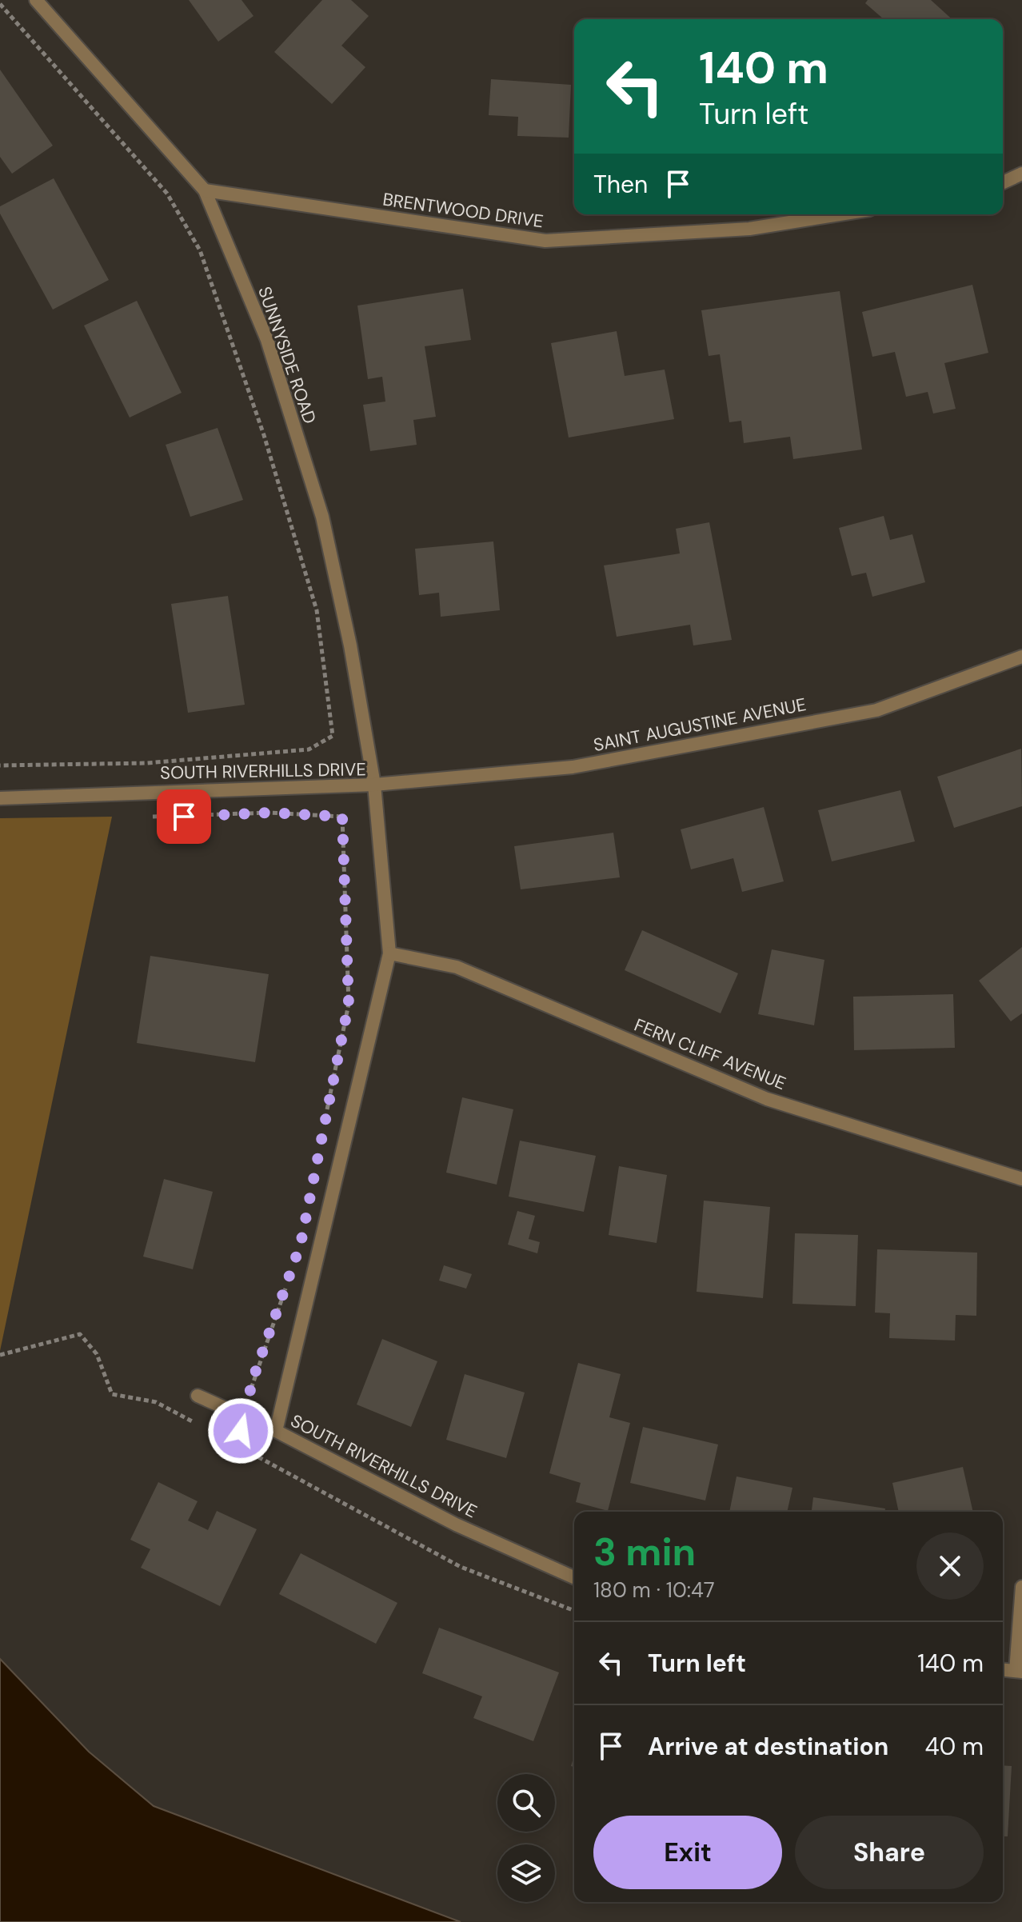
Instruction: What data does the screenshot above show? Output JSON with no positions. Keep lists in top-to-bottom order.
{
  "streets": {
    "street": [
      "BRENTWOOD DRIVE",
      "SUNNYSIDE ROAD",
      "SAINT AUGUSTINE AVENUE",
      "SOUTH RIVERHILLS DRIVE",
      "FERN CLIFF AVENUE"
    ]
  },
  "crossings": [
    ["BRENTWOOD DRIVE", "SUNNYSIDE ROAD"],
    ["SUNNYSIDE ROAD", "SAINT AUGUSTINE AVENUE"],
    ["SUNNYSIDE ROAD", "SOUTH RIVERHILLS DRIVE"],
    ["SAINT AUGUSTINE AVENUE", "SOUTH RIVERHILLS DRIVE"],
    ["SOUTH RIVERHILLS DRIVE", "FERN CLIFF AVENUE"]
  ],
  "page": {
    "turn": ["140 m", "Turn left"],
    "then": "Then",
    "heading": ["3 min", "180 m · 10:47"],
    "list": [
      {
        "name": "Turn left",
        "value": "140 m"
      },
      {
        "name": "Arrive at destination",
        "value": "40 m"
      }
    ],
    "buttons": ["Exit", "Share"]
  }
}
